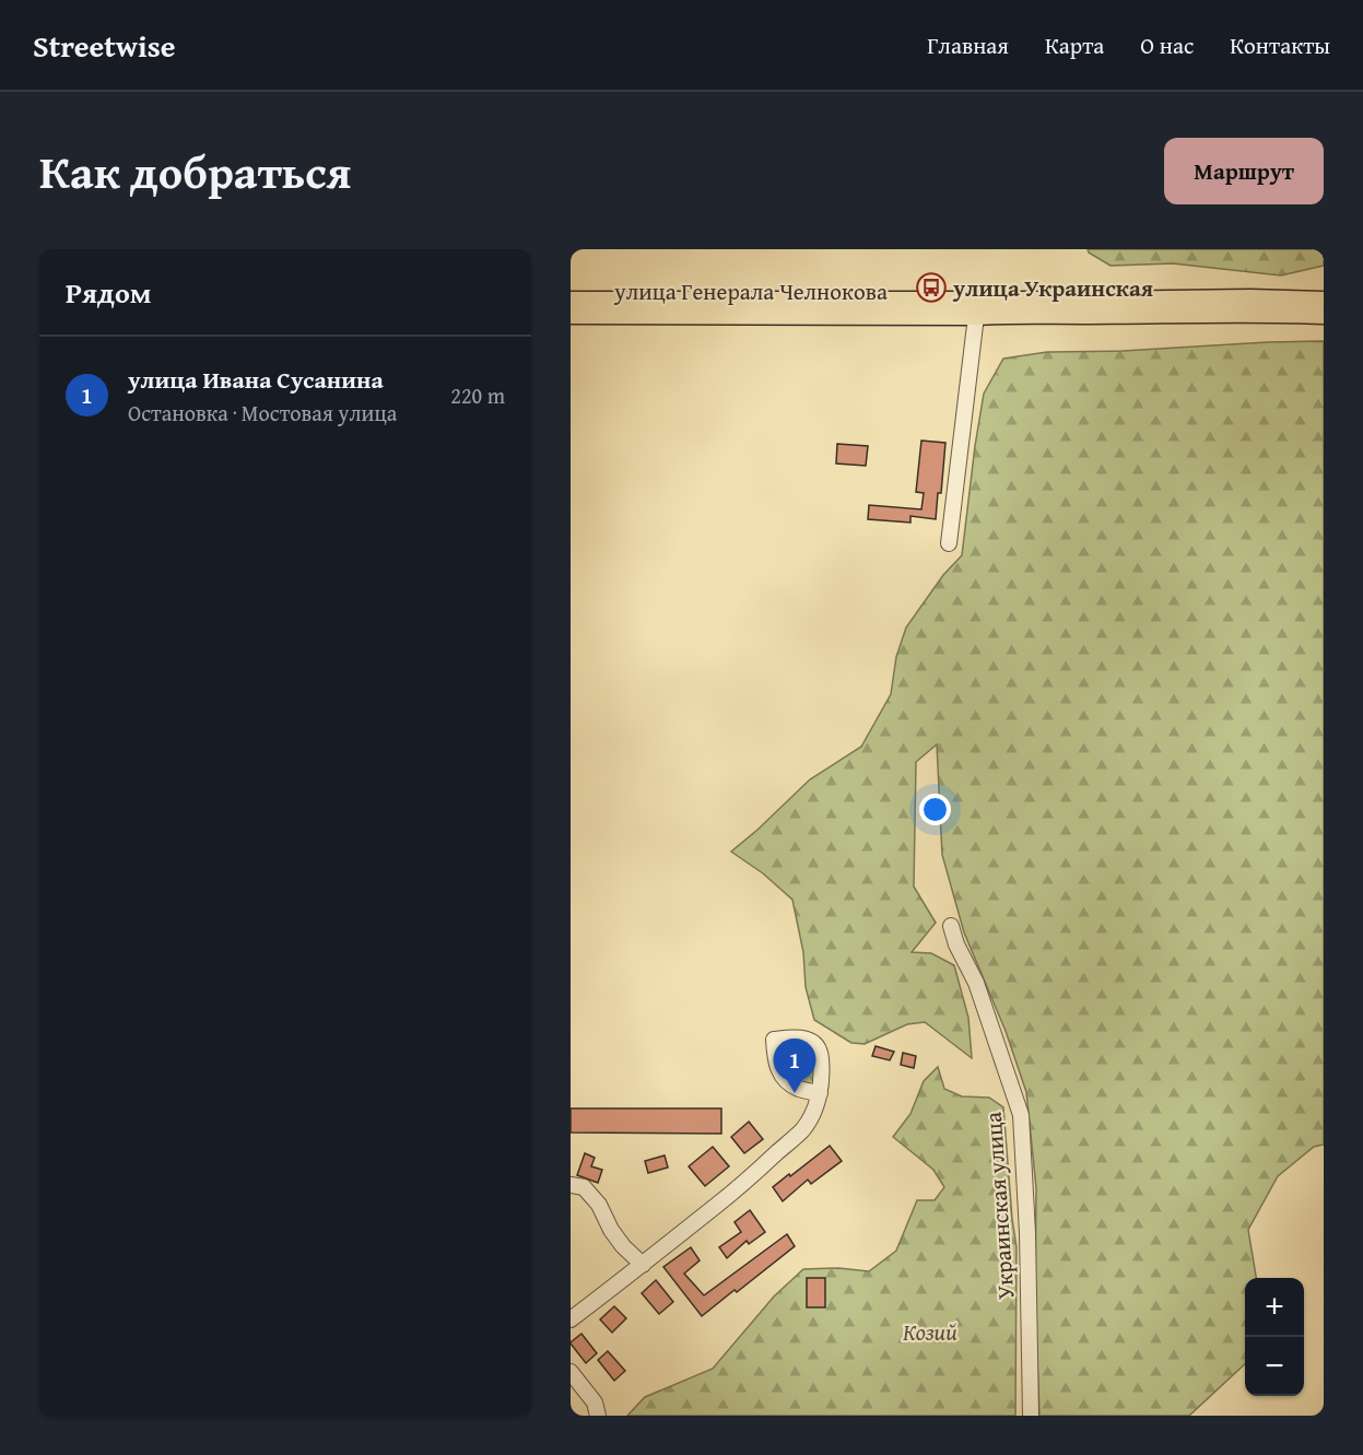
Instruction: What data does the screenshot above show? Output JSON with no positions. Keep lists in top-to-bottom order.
{
  "streets": {
    "main road": ["улица Генерала Челнокова"],
    "street": ["Украинская улица"]
  },
  "parks": ["Козий"],
  "places": {
    "bus stop": ["улица Украинская"]
  },
  "page": {
    "header": "Streetwise",
    "nav": [
      "Главная",
      "Карта",
      "О нас",
      "Контакты"
    ],
    "title": "Как добраться",
    "buttons": "Маршрут",
    "heading": "Рядом",
    "list": [
      {
        "mark": "1",
        "name": "улица Ивана Сусанина",
        "note": "Остановка · Мостовая улица",
        "value": "220 m"
      }
    ],
    "pins": "1",
    "map_buttons": ["+", "−"]
  }
}
